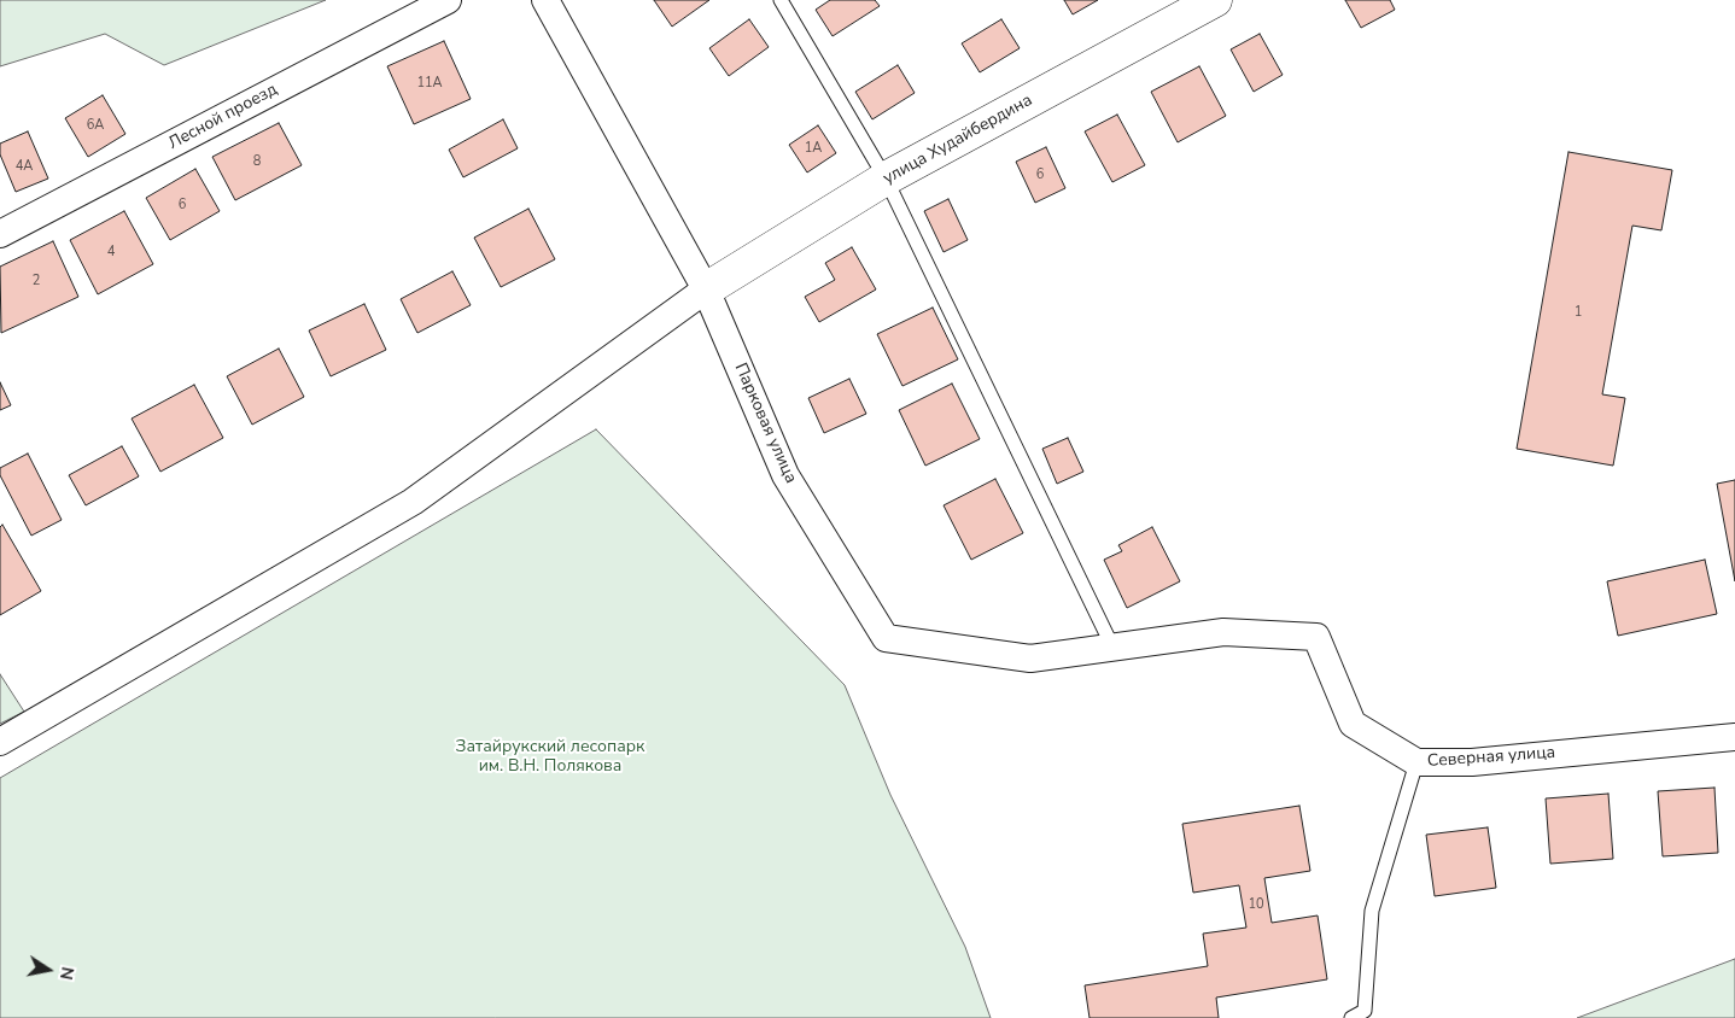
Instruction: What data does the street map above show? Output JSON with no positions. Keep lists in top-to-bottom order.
{
  "streets": {
    "street": [
      "Лесной проезд",
      "улица Худайбердина",
      "Парковая улица",
      "Северная улица"
    ]
  },
  "crossings": [
    ["улица Худайбердина", "Парковая улица"],
    ["Парковая улица", "Северная улица"]
  ],
  "parks": ["Затайрукский лесопарк им. В.Н. Полякова"],
  "house_numbers": [
    "11А",
    "6А",
    "1А",
    "8",
    "4А",
    "6",
    "6",
    "4",
    "2",
    "1",
    "10"
  ],
  "north": "right"
}
